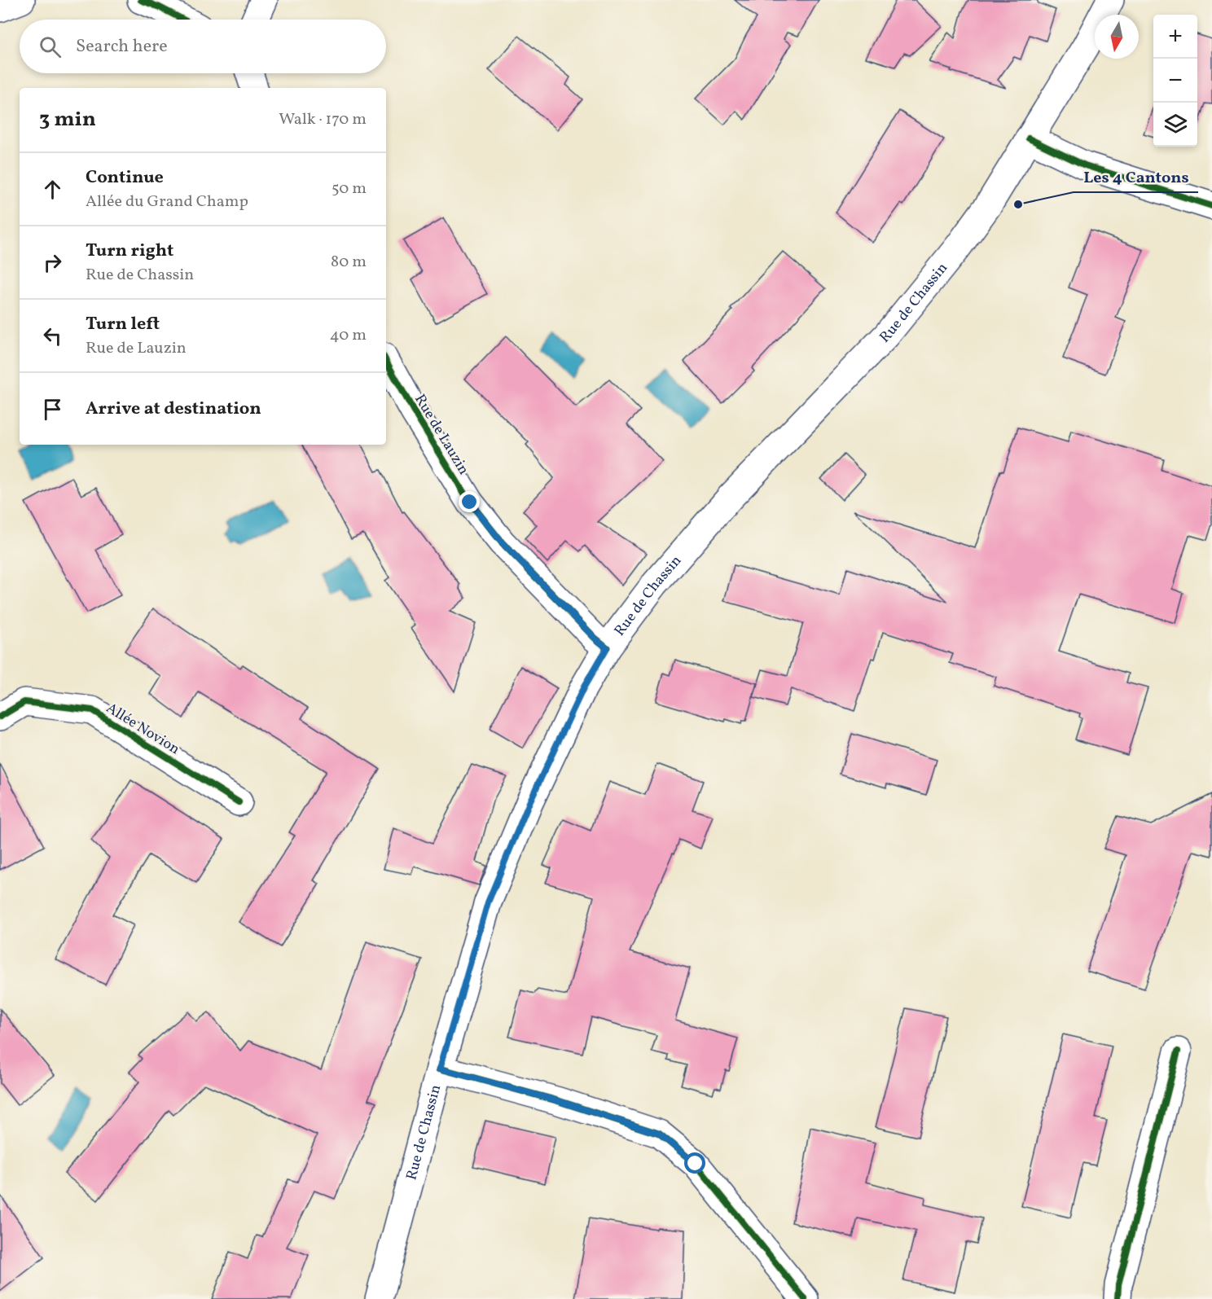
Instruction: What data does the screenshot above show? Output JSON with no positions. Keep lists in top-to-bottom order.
{
  "streets": {
    "street": ["Rue de Chassin", "Rue de Lauzin", "Allée Novion"]
  },
  "crossings": [
    ["Rue de Chassin", "Rue de Lauzin"]
  ],
  "places": ["Les 4 Cantons"],
  "north": "bottom",
  "page": {
    "map_buttons": ["+", "−"],
    "search": "Search here",
    "heading": ["3 min", "Walk · 170 m"],
    "list": [
      ["Continue", "Allée du Grand Champ", "50 m"],
      ["Turn right", "Rue de Chassin", "80 m"],
      ["Turn left", "Rue de Lauzin", "40 m"],
      "Arrive at destination"
    ]
  }
}
